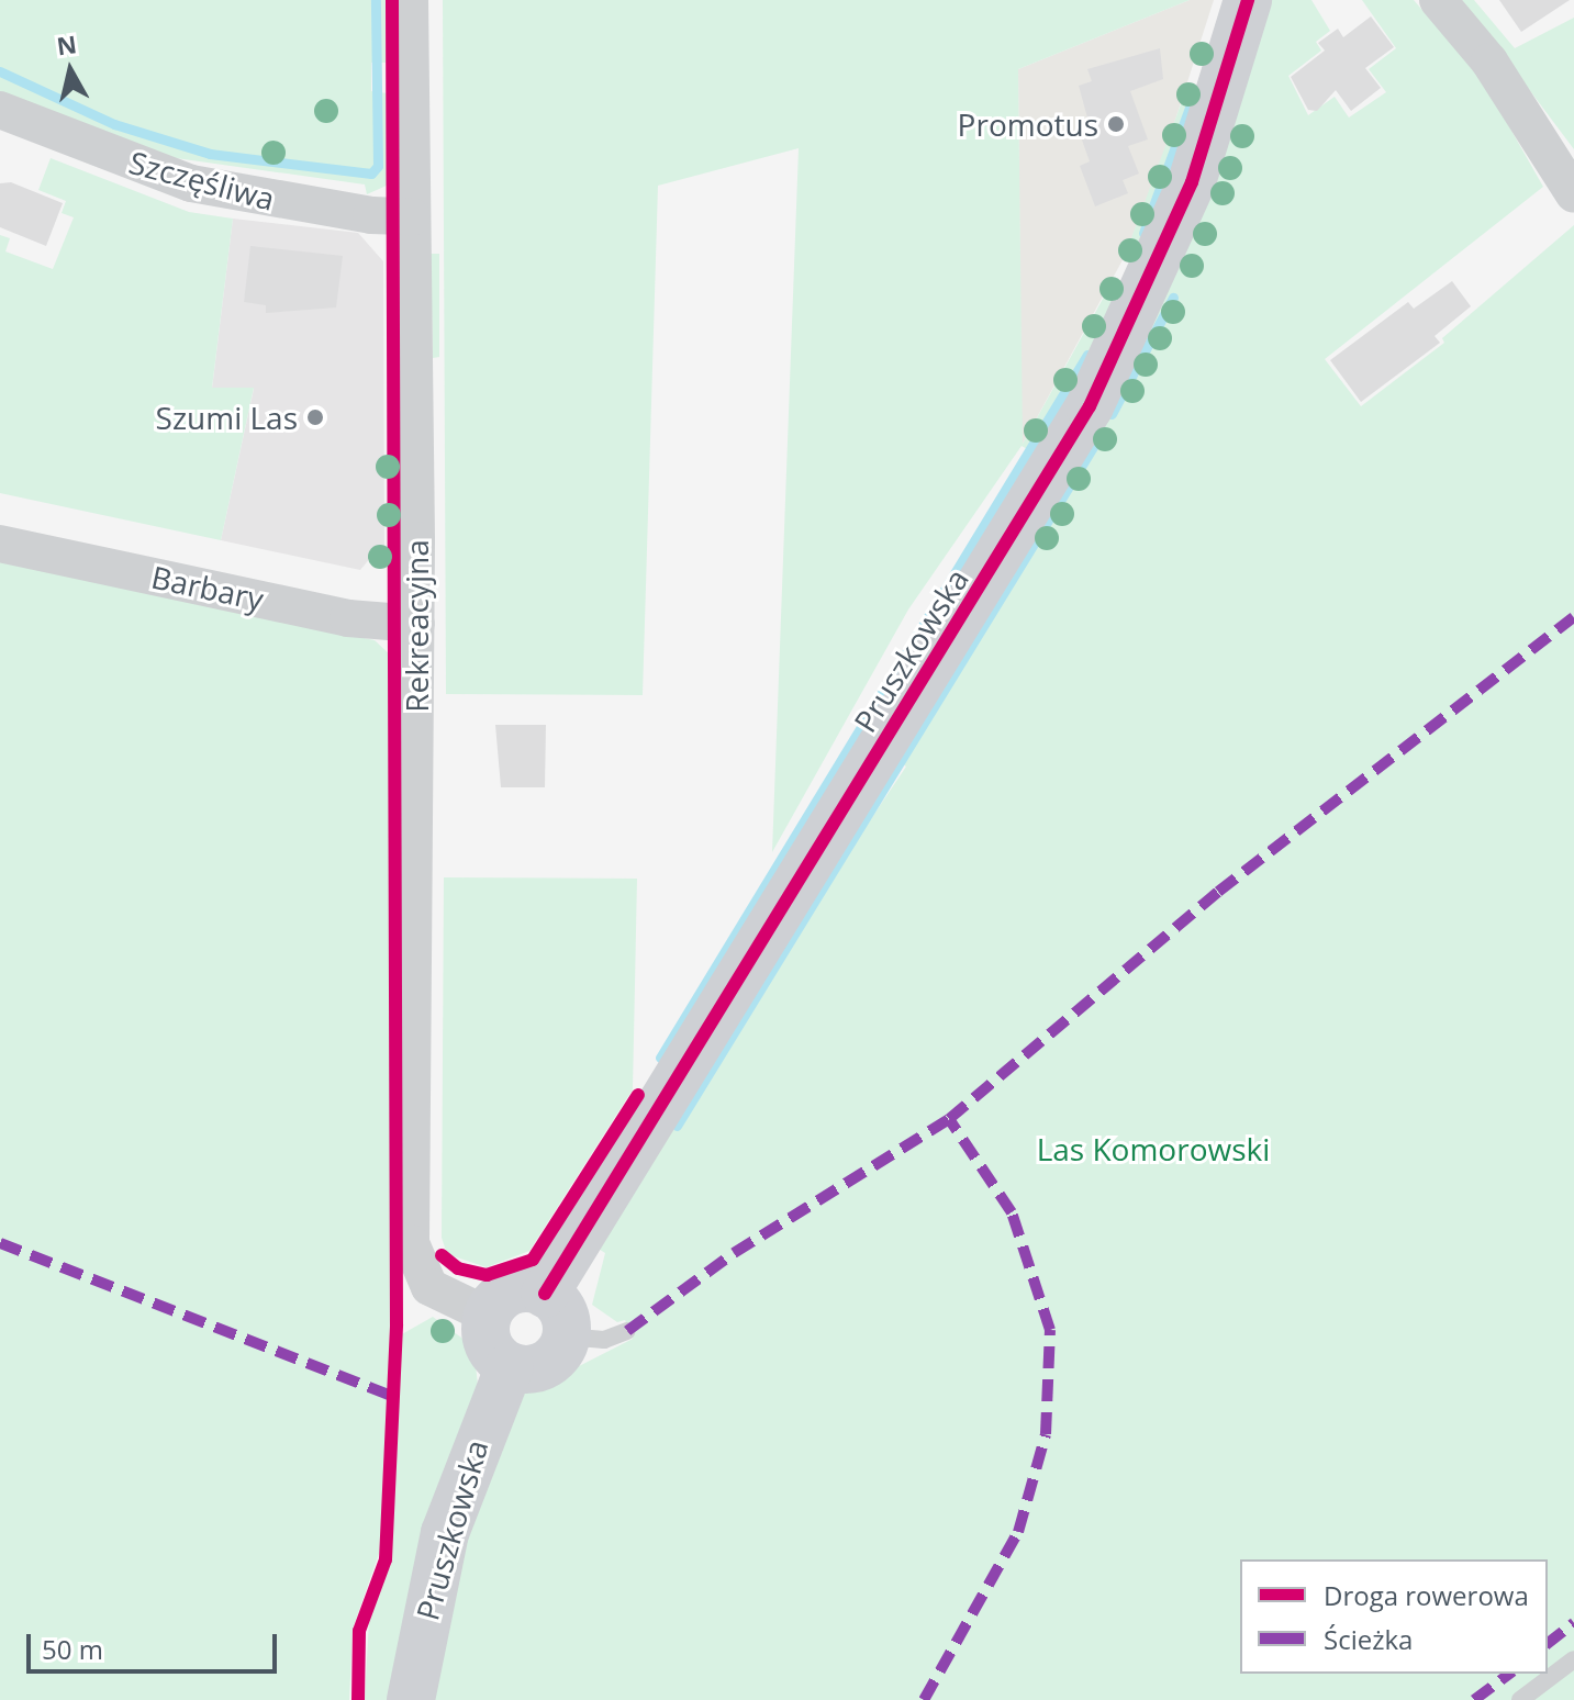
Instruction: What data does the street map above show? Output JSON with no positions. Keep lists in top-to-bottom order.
{
  "streets": {
    "street": [
      "Szczęśliwa",
      "Barbary",
      "Rekreacyjna",
      "Pruszkowska"
    ]
  },
  "crossings": [
    ["Szczęśliwa", "Rekreacyjna"],
    ["Barbary", "Rekreacyjna"],
    ["Rekreacyjna", "Pruszkowska"]
  ],
  "parks": ["Las Komorowski"],
  "places": ["Promotus", "Szumi Las"],
  "legend": ["Droga rowerowa", "Ścieżka"],
  "scale_bar": "50 m",
  "north": "top"
}
